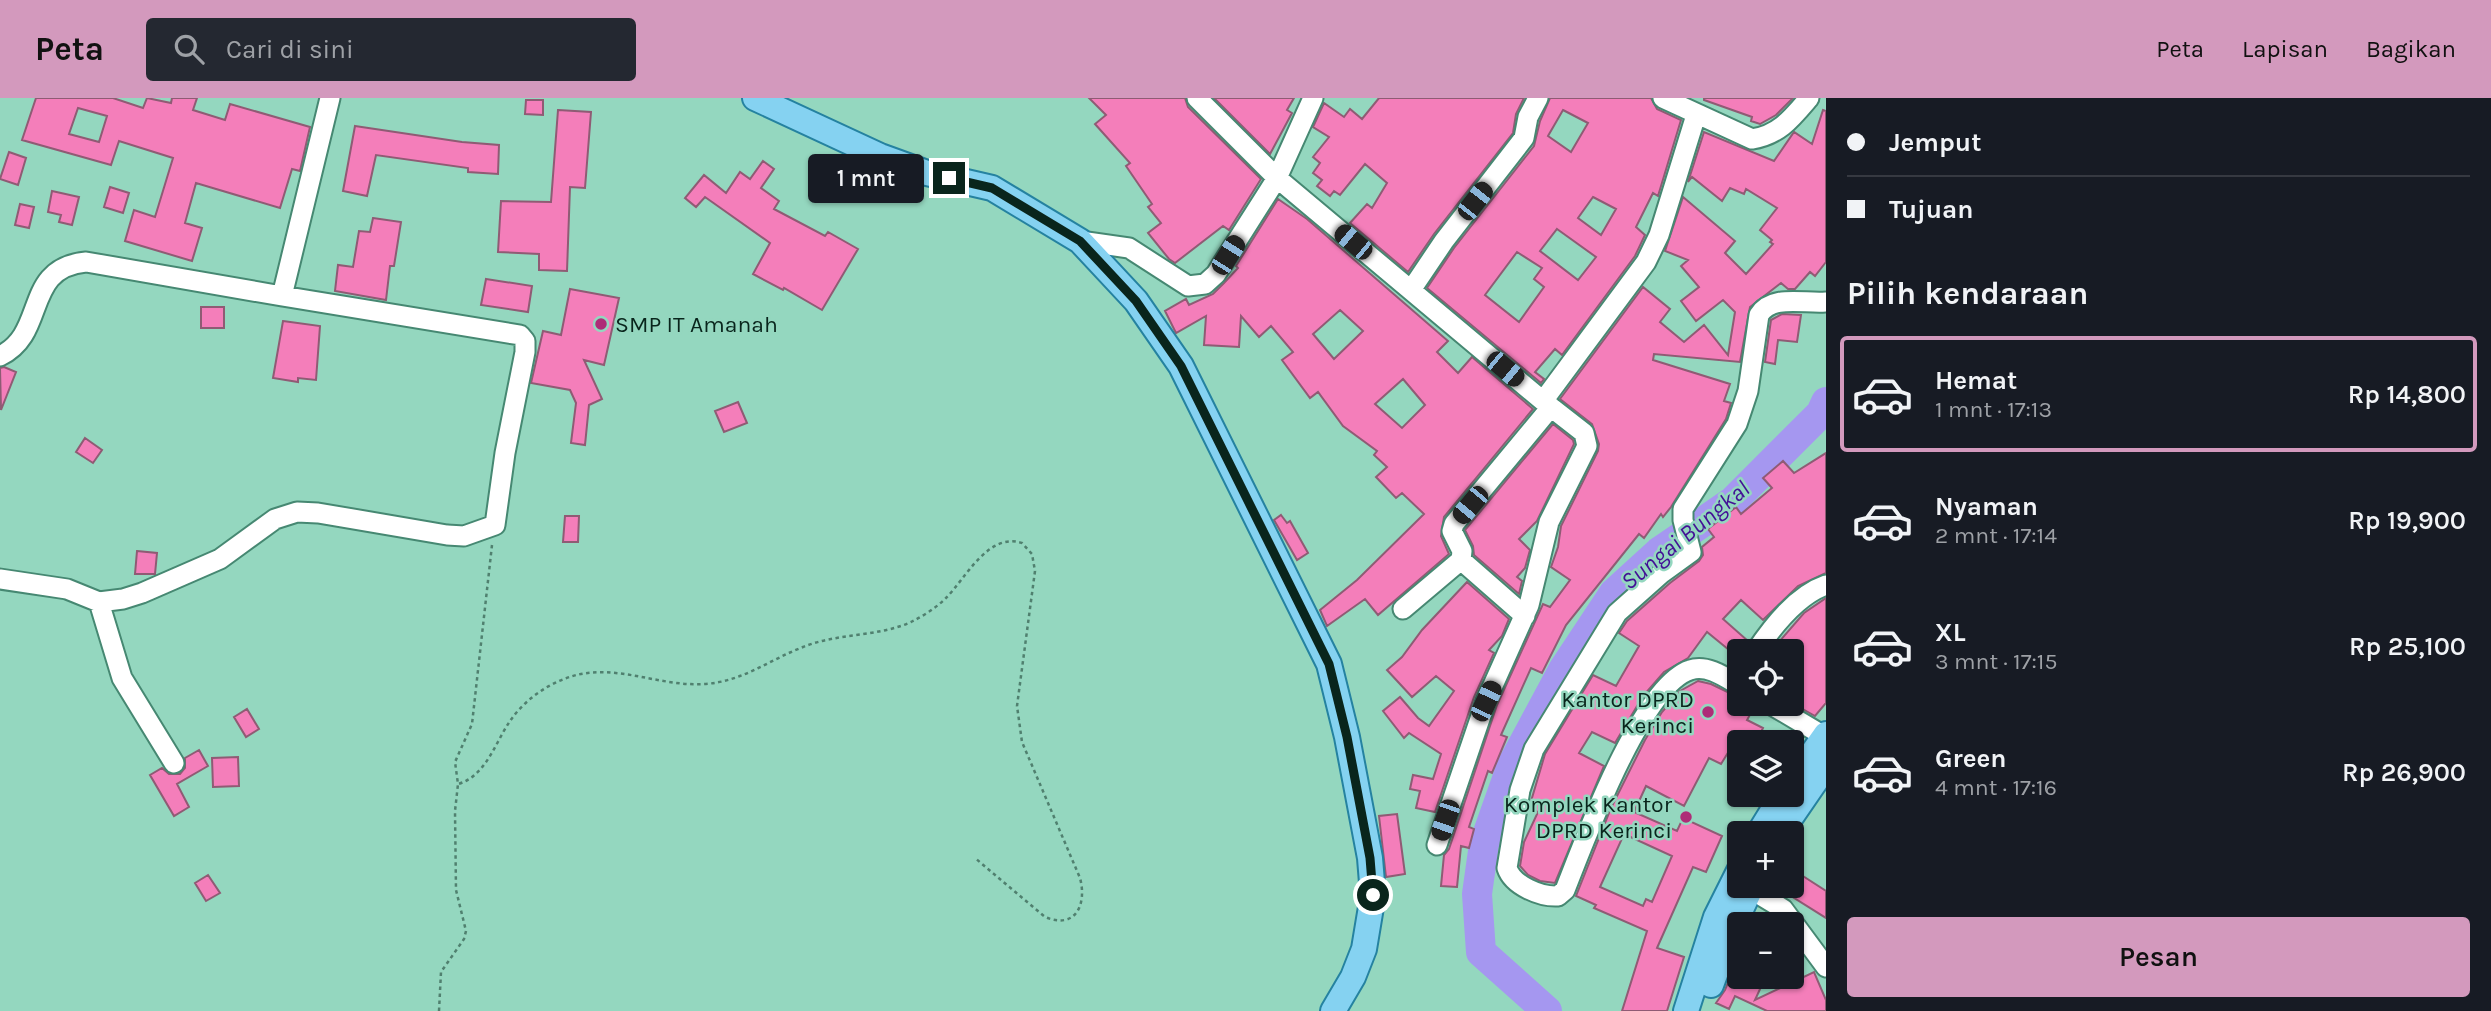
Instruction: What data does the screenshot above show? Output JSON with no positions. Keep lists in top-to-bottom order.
{
  "water": ["Sungai Bungkal"],
  "places": ["SMP IT Amanah", "Kantor DPRD Kerinci", "Komplek Kantor DPRD Kerinci"],
  "page": {
    "header": "Peta",
    "search": "Cari di sini",
    "nav": ["Peta", "Lapisan", "Bagikan"],
    "banner": ["Jemput", "Tujuan"],
    "bubble": "1 mnt",
    "heading": "Pilih kendaraan",
    "list": [
      {
        "name": "Hemat",
        "note": "1 mnt · 17:13",
        "value": "Rp 14,800"
      },
      {
        "name": "Nyaman",
        "note": "2 mnt · 17:14",
        "value": "Rp 19,900"
      },
      {
        "name": "XL",
        "note": "3 mnt · 17:15",
        "value": "Rp 25,100"
      },
      {
        "name": "Green",
        "note": "4 mnt · 17:16",
        "value": "Rp 26,900"
      }
    ],
    "map_buttons": ["+", "−"],
    "buttons": "Pesan"
  }
}
